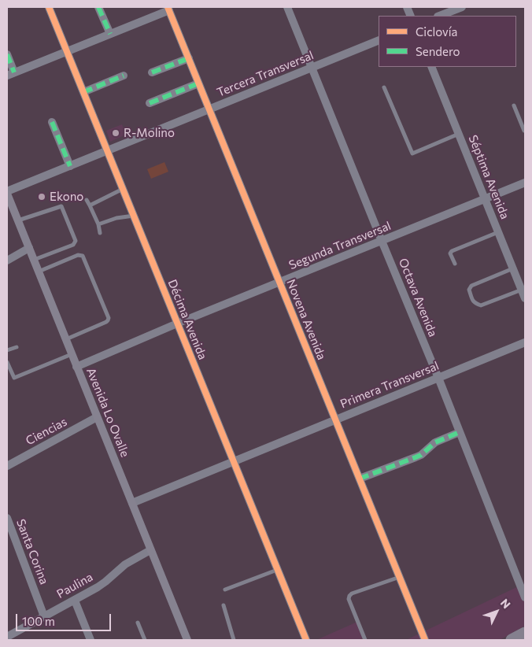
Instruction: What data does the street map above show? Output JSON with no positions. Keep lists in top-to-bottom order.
{
  "streets": {
    "main road": ["Avenida Lo Ovalle"],
    "street": [
      "Tercera Transversal",
      "Séptima Avenida",
      "Segunda Transversal",
      "Octava Avenida",
      "Décima Avenida",
      "Novena Avenida",
      "Primera Transversal",
      "Ciencias",
      "Santa Corina",
      "Paulina"
    ]
  },
  "crossings": [
    ["Tercera Transversal", "Octava Avenida"],
    ["Tercera Transversal", "Décima Avenida"],
    ["Tercera Transversal", "Novena Avenida"],
    ["Tercera Transversal", "Avenida Lo Ovalle"],
    ["Séptima Avenida", "Segunda Transversal"],
    ["Segunda Transversal", "Octava Avenida"],
    ["Segunda Transversal", "Décima Avenida"],
    ["Segunda Transversal", "Novena Avenida"],
    ["Segunda Transversal", "Avenida Lo Ovalle"],
    ["Octava Avenida", "Primera Transversal"],
    ["Décima Avenida", "Primera Transversal"],
    ["Novena Avenida", "Primera Transversal"],
    ["Primera Transversal", "Avenida Lo Ovalle"],
    ["Avenida Lo Ovalle", "Ciencias"],
    ["Avenida Lo Ovalle", "Paulina"],
    ["Santa Corina", "Paulina"]
  ],
  "places": ["R-Molino", "Ekono"],
  "legend": ["Ciclovía", "Sendero"],
  "scale_bar": "100 m",
  "north": "top right"
}
